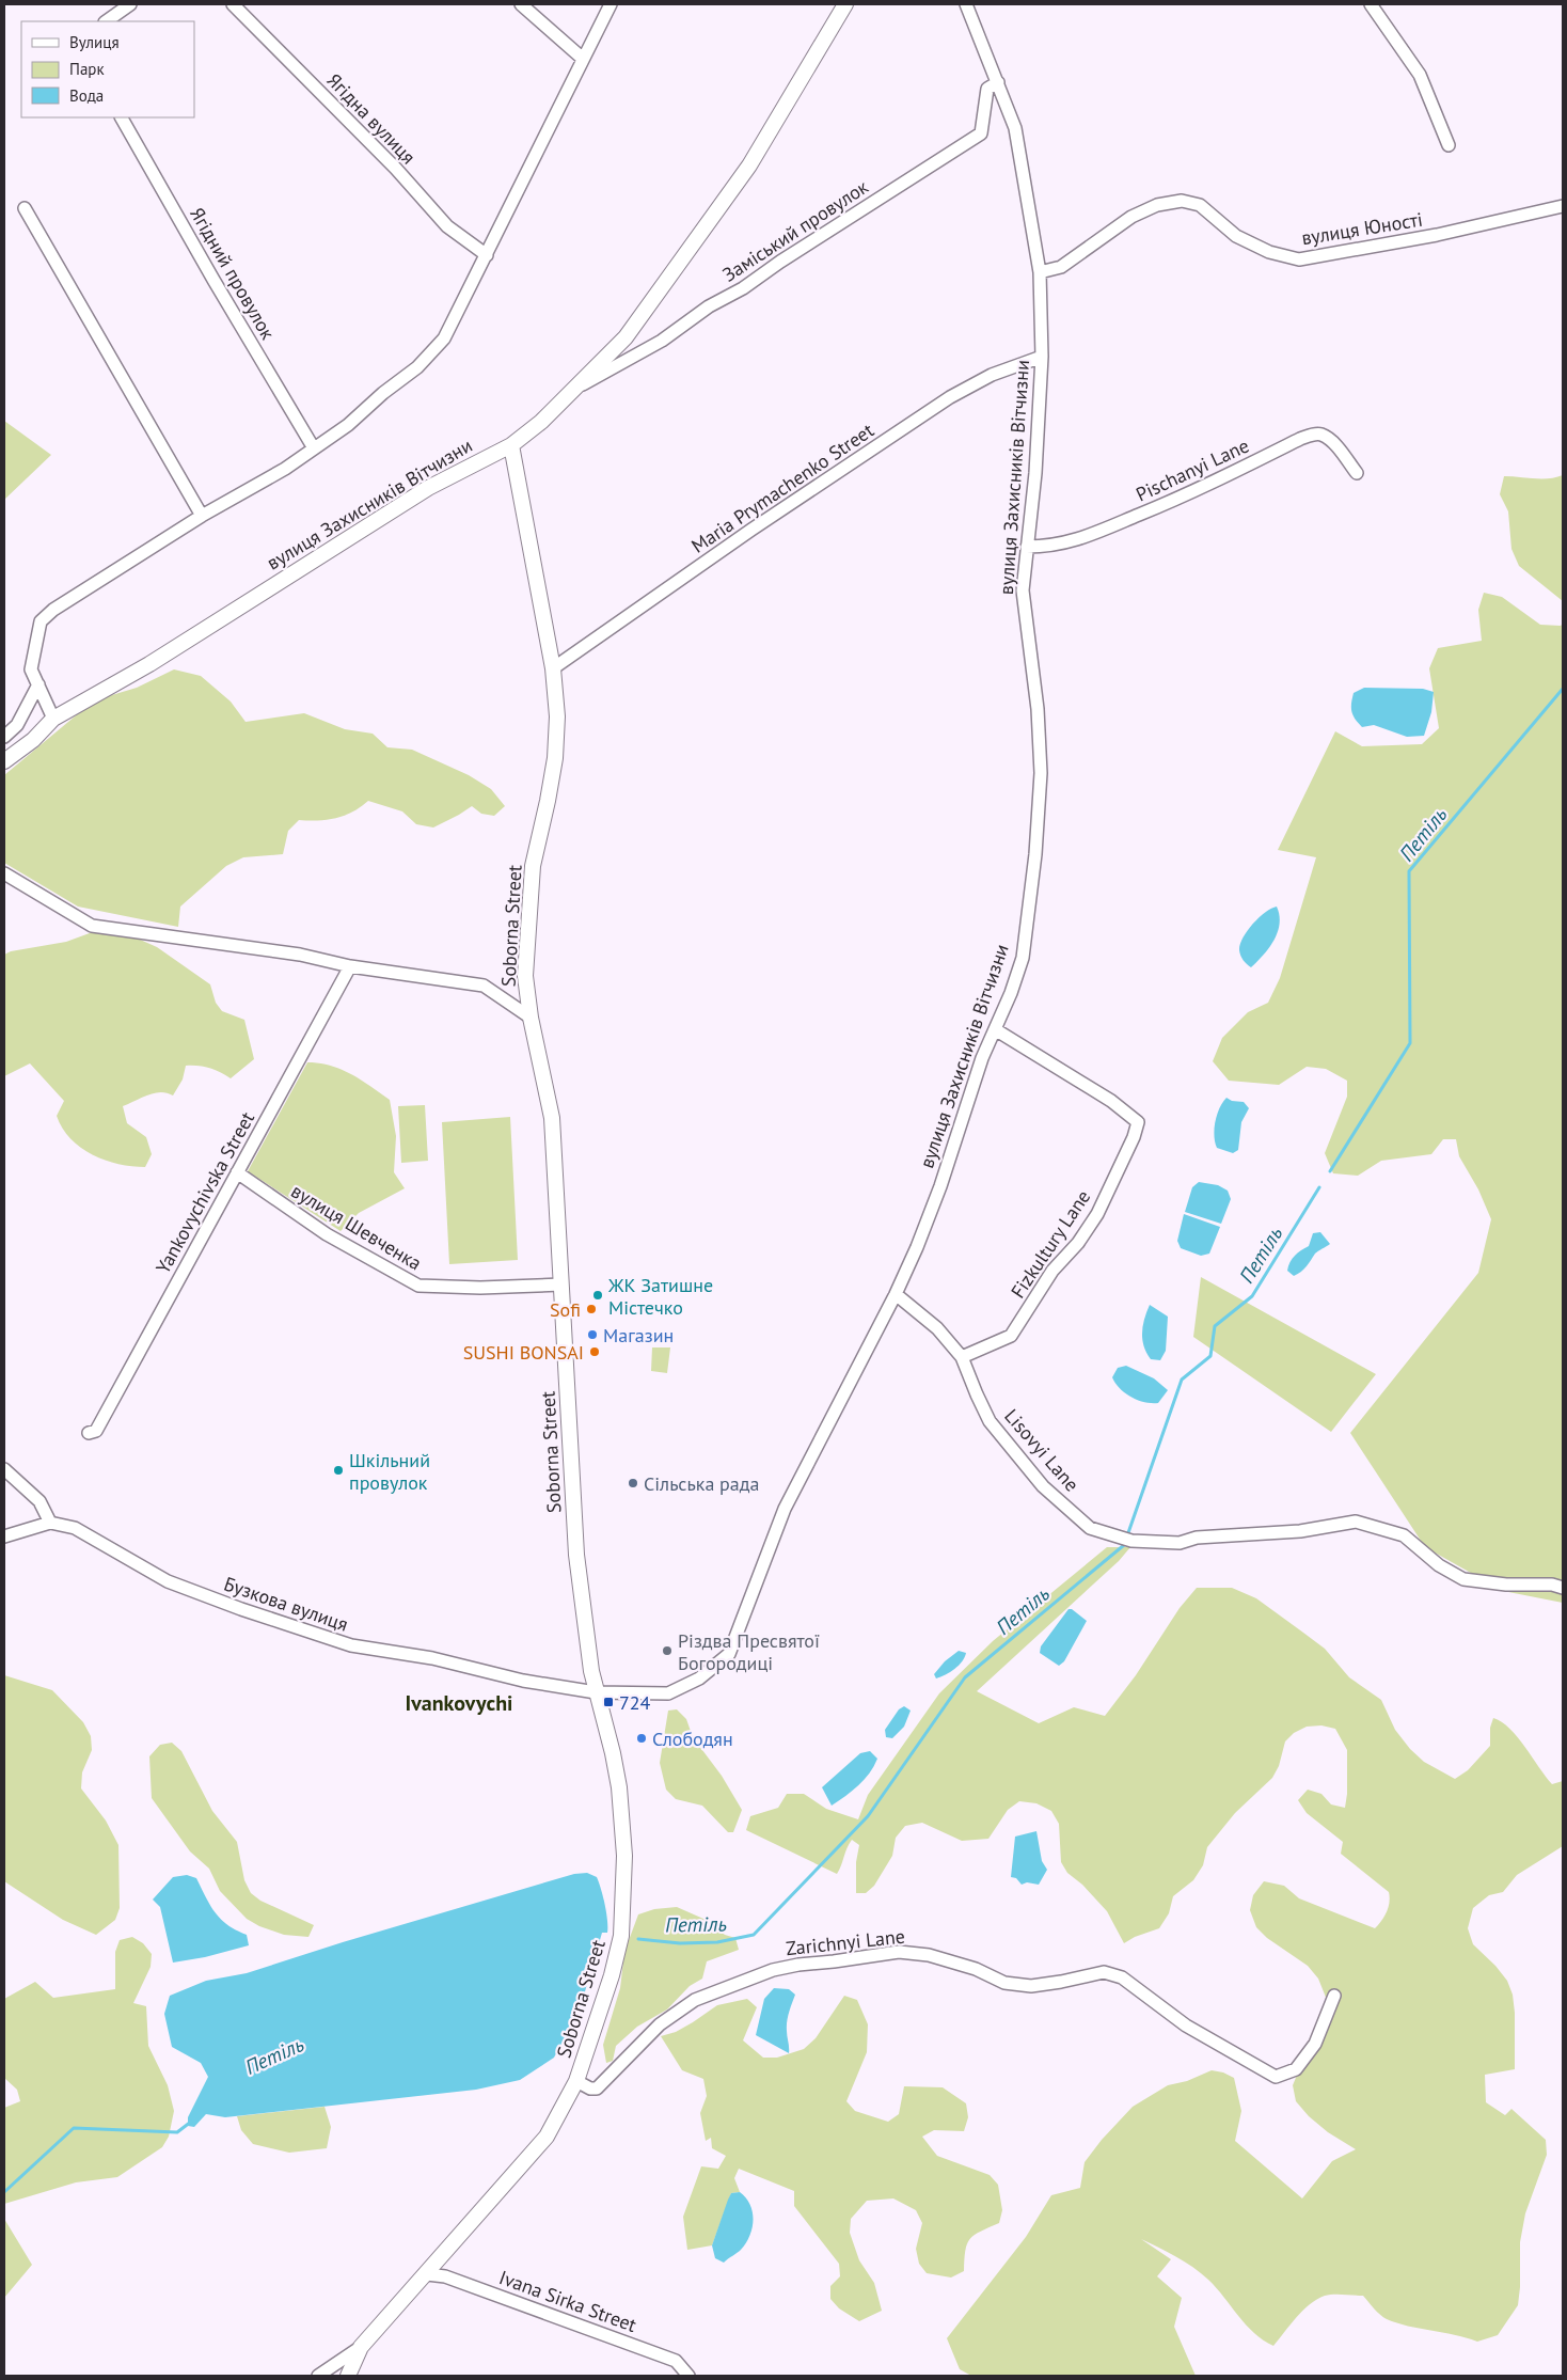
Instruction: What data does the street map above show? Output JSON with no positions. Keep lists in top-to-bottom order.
{
  "streets": {
    "street": [
      "Ягідна вулиця",
      "вулиця Юності",
      "Заміський провулок",
      "Ягідний провулок",
      "Pischanyi Lane",
      "вулиця Захисників Вітчизни",
      "Maria Prymachenko Street",
      "Soborna Street",
      "Yankovychivska Street",
      "вулиця Шевченка",
      "Fizkultury Lane",
      "Lisovyi Lane",
      "Бузкова вулиця",
      "Zarichnyi Lane",
      "Ivana Sirka Street"
    ]
  },
  "crossings": [
    ["вулиця Юності", "вулиця Захисників Вітчизни"],
    ["Заміський провулок", "вулиця Захисників Вітчизни"],
    ["Pischanyi Lane", "вулиця Захисників Вітчизни"],
    ["вулиця Захисників Вітчизни", "Maria Prymachenko Street"],
    ["вулиця Захисників Вітчизни", "Soborna Street"],
    ["вулиця Захисників Вітчизни", "Fizkultury Lane"],
    ["вулиця Захисників Вітчизни", "Lisovyi Lane"],
    ["вулиця Захисників Вітчизни", "Бузкова вулиця"],
    ["Maria Prymachenko Street", "Soborna Street"],
    ["Soborna Street", "вулиця Шевченка"],
    ["Soborna Street", "Бузкова вулиця"],
    ["Soborna Street", "Zarichnyi Lane"],
    ["Soborna Street", "Ivana Sirka Street"],
    ["Yankovychivska Street", "вулиця Шевченка"],
    ["Fizkultury Lane", "Lisovyi Lane"]
  ],
  "districts": ["Ivankovychi"],
  "water": ["Петіль"],
  "places": {
    "other": [
      "ЖК Затишне Містечко",
      "Sofi",
      "Магазин",
      "SUSHI BONSAI",
      "Шкільний провулок",
      "Cільська рада",
      "Різдва Пресвятої Богородиці",
      "Слободян"
    ],
    "transit": ["724"]
  },
  "legend": ["Вулиця", "Парк", "Вода"]
}
